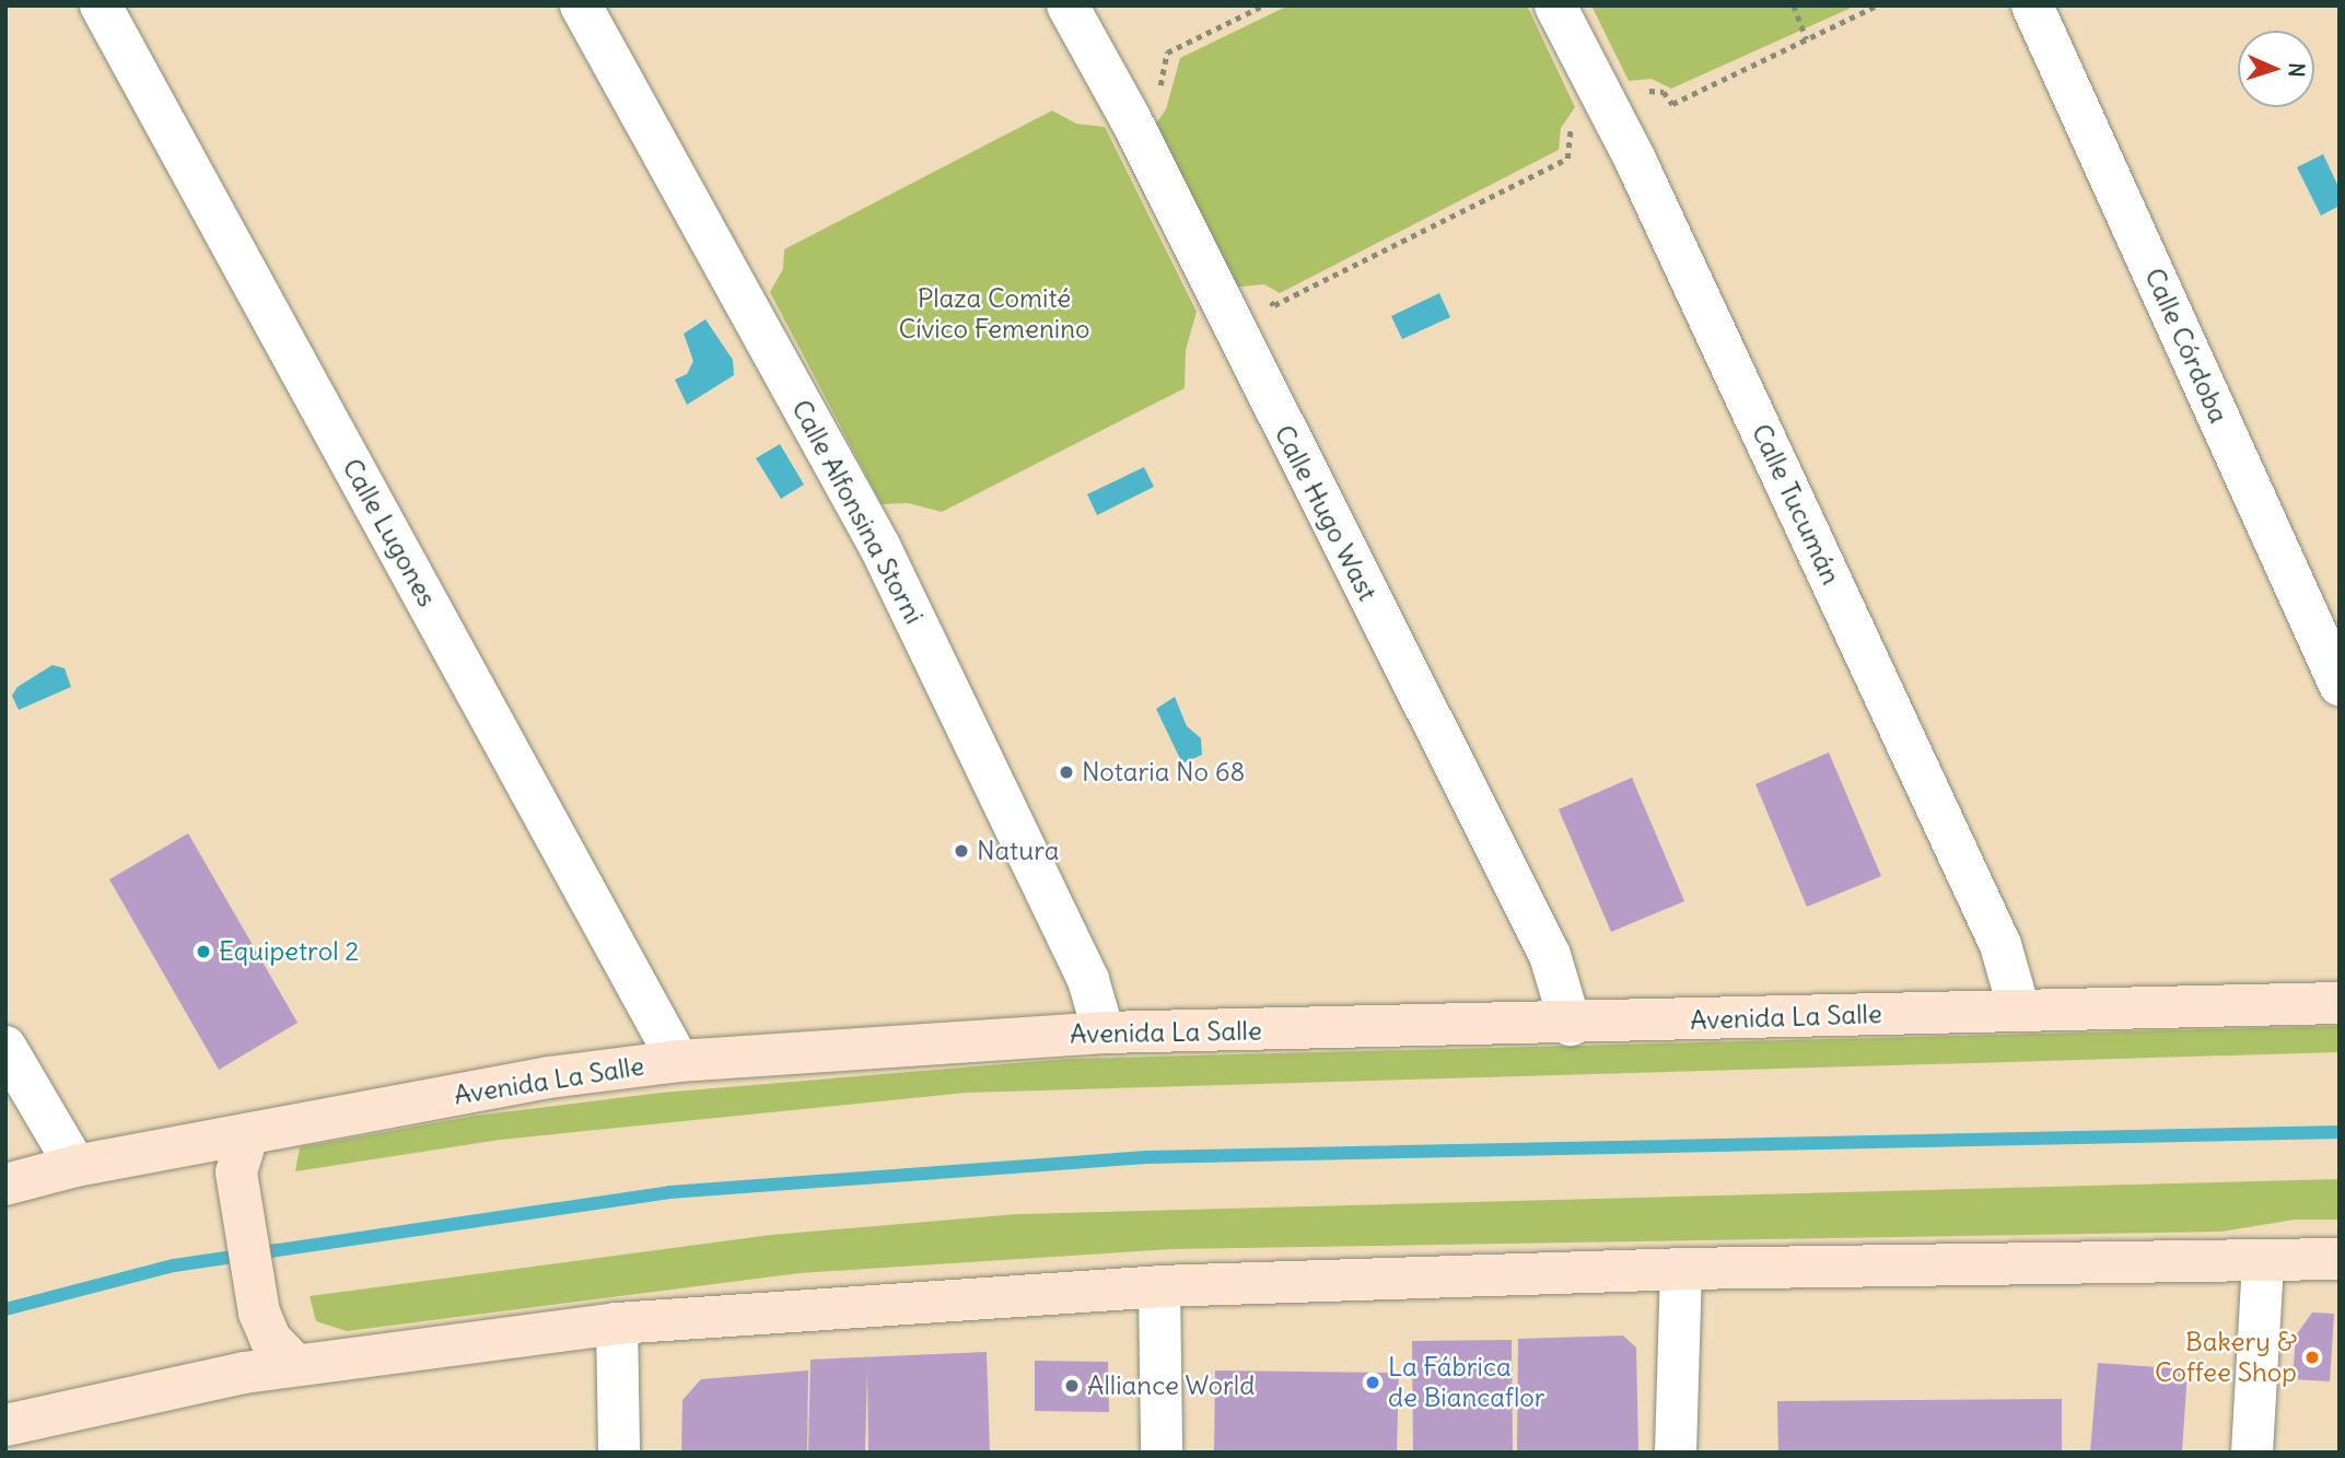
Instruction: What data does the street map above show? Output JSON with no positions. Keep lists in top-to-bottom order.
{
  "streets": {
    "main road": ["Avenida La Salle"],
    "street": [
      "Calle Córdoba",
      "Calle Tucumán",
      "Calle Alfonsina Storni",
      "Calle Hugo Wast",
      "Calle Lugones"
    ]
  },
  "crossings": [
    ["Calle Tucumán", "Avenida La Salle"],
    ["Calle Alfonsina Storni", "Avenida La Salle"],
    ["Calle Hugo Wast", "Avenida La Salle"],
    ["Calle Lugones", "Avenida La Salle"]
  ],
  "parks": ["Plaza Comité Cívico Femenino"],
  "places": [
    "Notaria No 68",
    "Natura",
    "Equipetrol 2",
    "Bakery & Coffee Shop",
    "La Fábrica de Biancaflor",
    "Alliance World"
  ],
  "north": "right"
}
